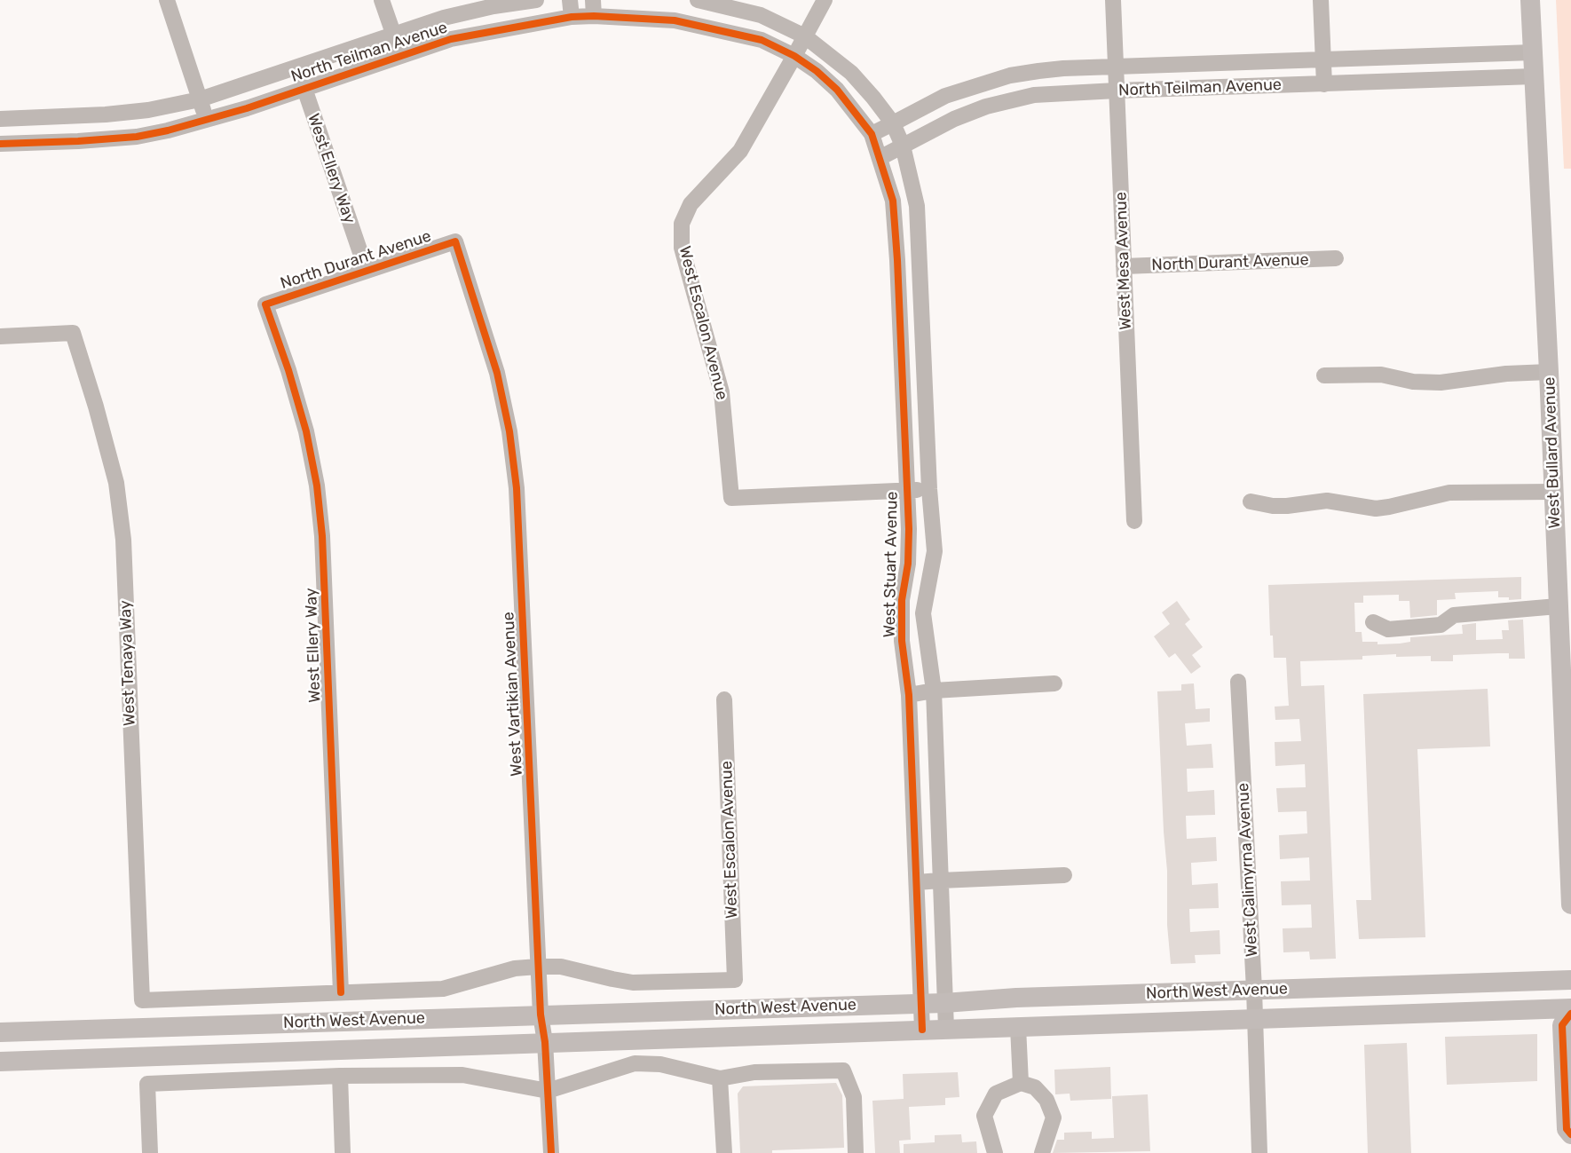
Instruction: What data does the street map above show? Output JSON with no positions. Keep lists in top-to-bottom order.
{
  "streets": {
    "main road": ["West Bullard Avenue", "North West Avenue"],
    "street": [
      "North Teilman Avenue",
      "West Ellery Way",
      "North Durant Avenue",
      "West Mesa Avenue",
      "West Escalon Avenue",
      "West Stuart Avenue",
      "West Tenaya Way",
      "West Vartikian Avenue",
      "West Calimyrna Avenue"
    ]
  },
  "crossings": [
    ["North Teilman Avenue", "West Ellery Way"],
    ["North Teilman Avenue", "West Mesa Avenue"],
    ["North Teilman Avenue", "West Escalon Avenue"],
    ["North Teilman Avenue", "West Bullard Avenue"],
    ["North Teilman Avenue", "West Stuart Avenue"],
    ["West Ellery Way", "North Durant Avenue"],
    ["West Ellery Way", "West Tenaya Way"],
    ["North Durant Avenue", "West Mesa Avenue"],
    ["North Durant Avenue", "West Vartikian Avenue"],
    ["West Escalon Avenue", "West Stuart Avenue"],
    ["West Escalon Avenue", "West Vartikian Avenue"],
    ["West Stuart Avenue", "North West Avenue"],
    ["West Vartikian Avenue", "North West Avenue"],
    ["West Calimyrna Avenue", "North West Avenue"]
  ]
}
